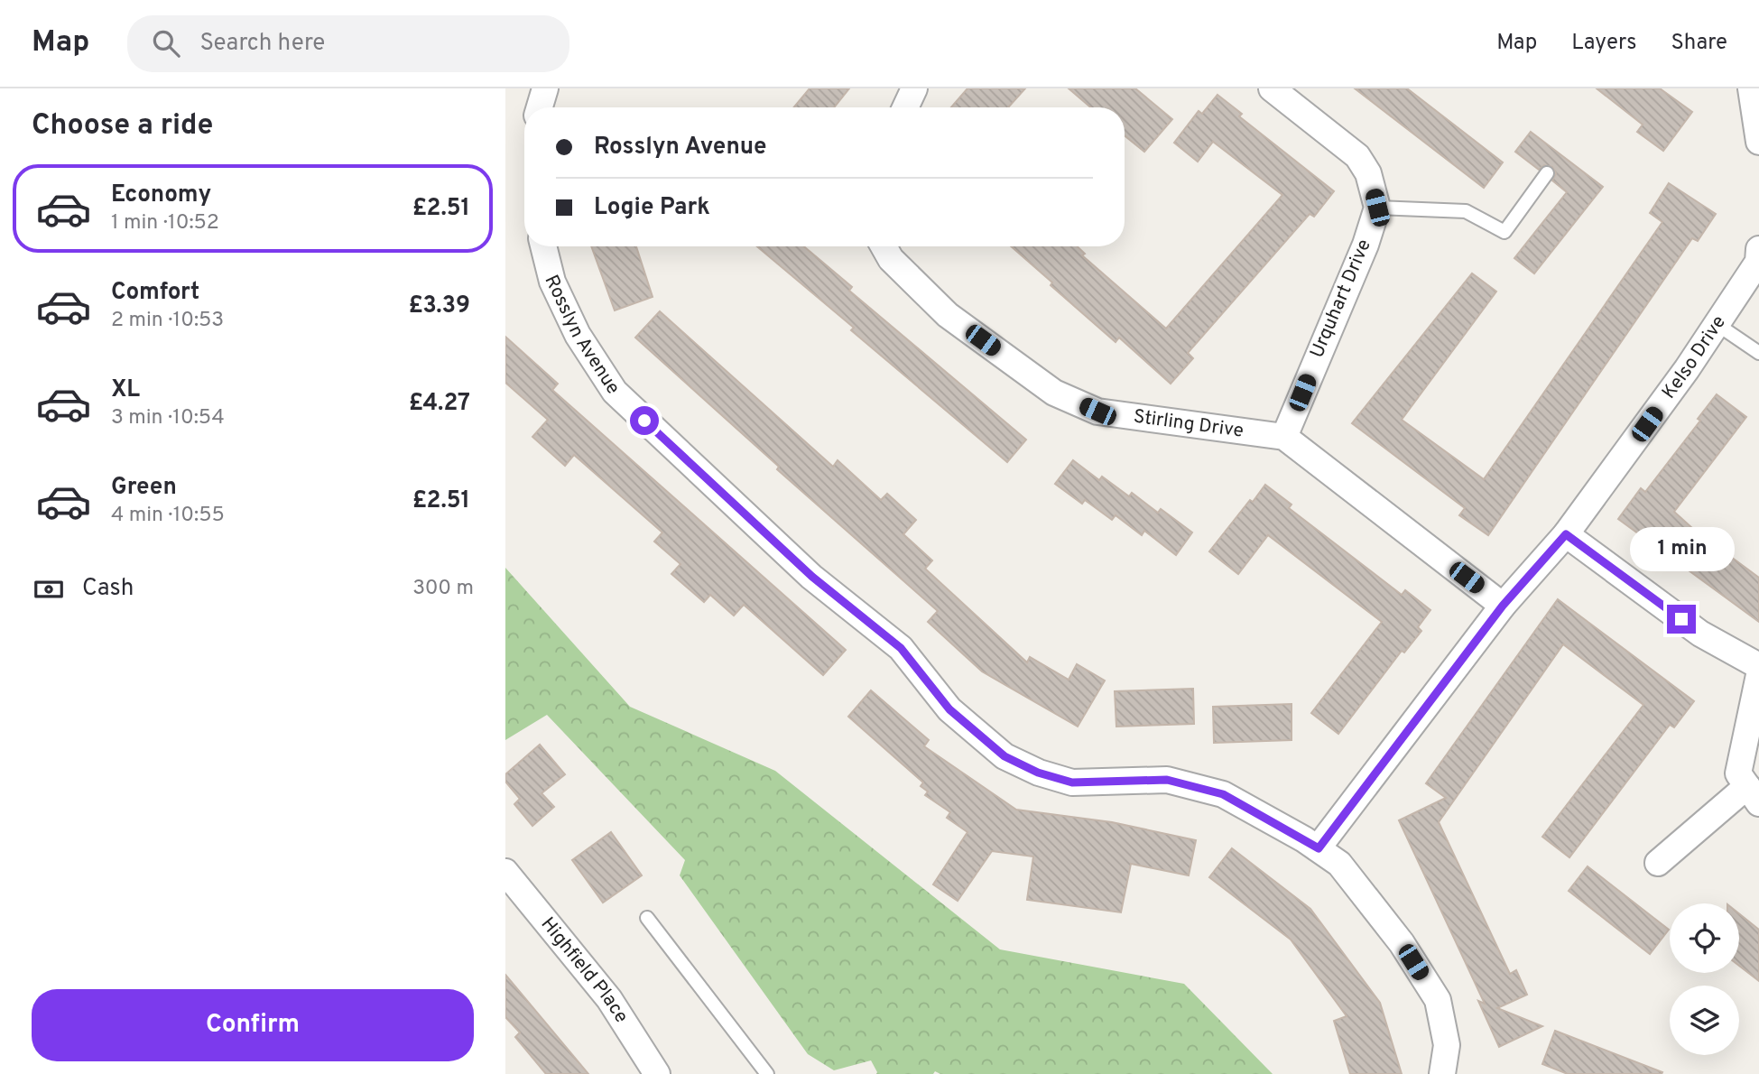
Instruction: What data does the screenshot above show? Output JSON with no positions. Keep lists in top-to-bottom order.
{
  "streets": {
    "street": [
      "Urquhart Drive",
      "Rosslyn Avenue",
      "Kelso Drive",
      "Stirling Drive",
      "Highfield Place"
    ]
  },
  "crossings": [
    ["Urquhart Drive", "Stirling Drive"],
    ["Rosslyn Avenue", "Kelso Drive"],
    ["Kelso Drive", "Stirling Drive"]
  ],
  "page": {
    "header": "Map",
    "search": "Search here",
    "nav": ["Map", "Layers", "Share"],
    "heading": "Choose a ride",
    "banner": ["Rosslyn Avenue", "Logie Park"],
    "list": [
      {
        "name": "Economy",
        "note": "1 min · 10:52",
        "value": "£2.51"
      },
      {
        "name": "Comfort",
        "note": "2 min · 10:53",
        "value": "£3.39"
      },
      {
        "name": "XL",
        "note": "3 min · 10:54",
        "value": "£4.27"
      },
      {
        "name": "Green",
        "note": "4 min · 10:55",
        "value": "£2.51"
      }
    ],
    "bubble": "1 min",
    "pay": ["Cash", "300 m"],
    "buttons": "Confirm"
  }
}
